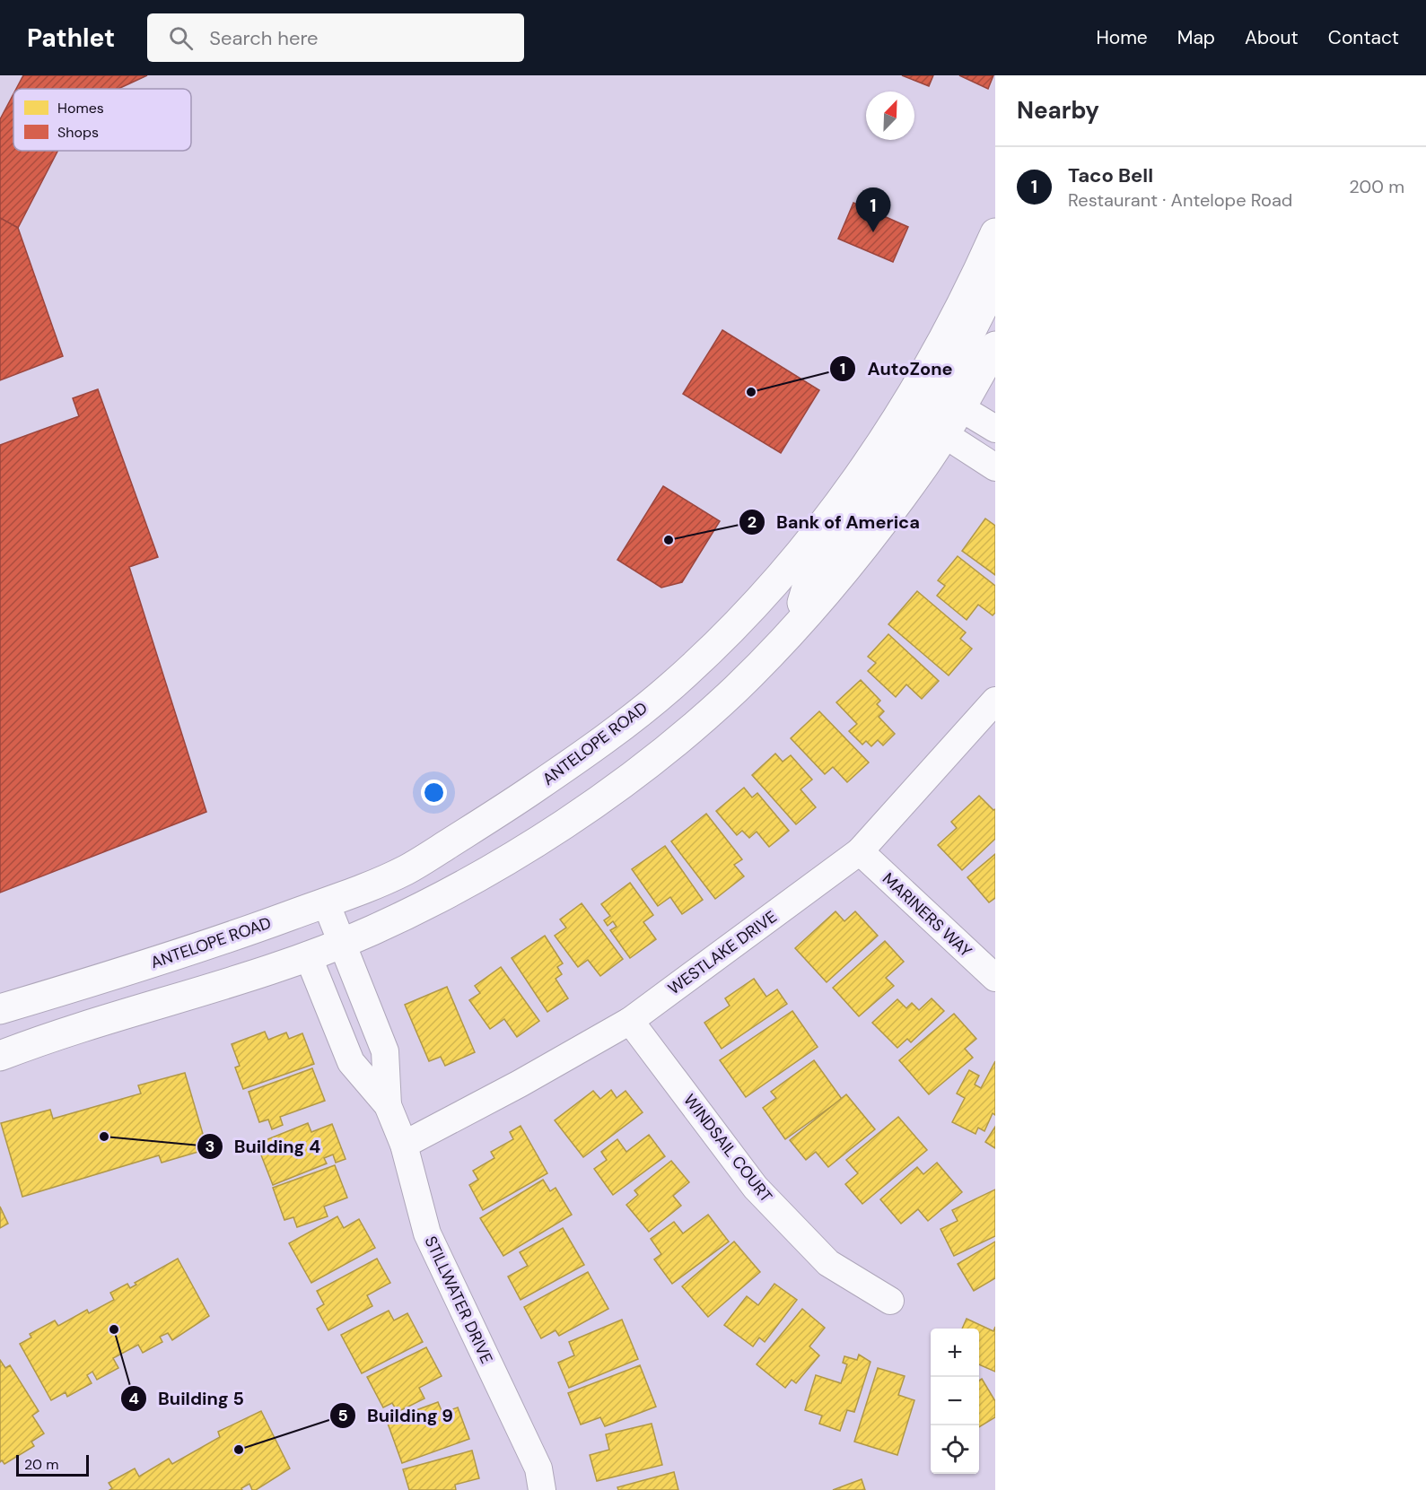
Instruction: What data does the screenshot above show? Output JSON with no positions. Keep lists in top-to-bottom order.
{
  "streets": {
    "main road": ["ANTELOPE ROAD"],
    "street": [
      "MARINERS WAY",
      "WESTLAKE DRIVE",
      "WINDSAIL COURT",
      "STILLWATER DRIVE"
    ]
  },
  "crossings": [
    ["ANTELOPE ROAD", "STILLWATER DRIVE"],
    ["MARINERS WAY", "WESTLAKE DRIVE"],
    ["WESTLAKE DRIVE", "WINDSAIL COURT"],
    ["WESTLAKE DRIVE", "STILLWATER DRIVE"]
  ],
  "places": [
    "AutoZone",
    "Bank of America",
    "Building 4",
    "Building 5",
    "Building 9"
  ],
  "legend": ["Homes", "Shops"],
  "scale_bar": "20 m",
  "north": "top right",
  "page": {
    "header": "Pathlet",
    "search": "Search here",
    "nav": [
      "Home",
      "Map",
      "About",
      "Contact"
    ],
    "heading": "Nearby",
    "list": [
      {
        "mark": "1",
        "name": "Taco Bell",
        "note": "Restaurant · Antelope Road",
        "value": "200 m"
      }
    ],
    "pins": "1",
    "map_buttons": ["+", "−"],
    "scale": "20 m"
  }
}
